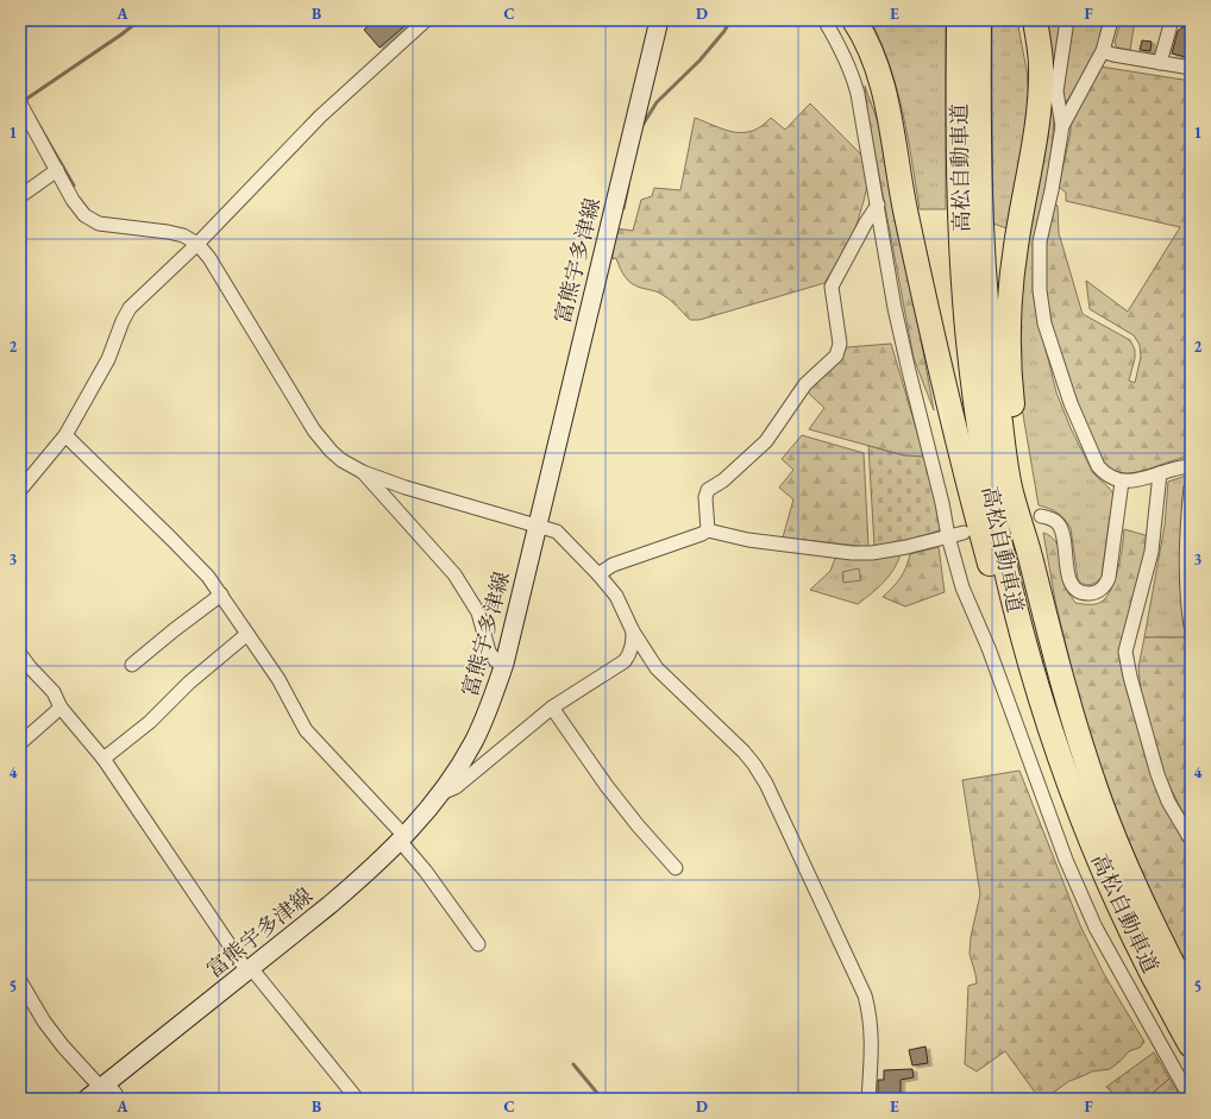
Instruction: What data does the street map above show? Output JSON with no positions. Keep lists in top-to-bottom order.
{
  "streets": {
    "highway": ["高松自動車道"],
    "main road": ["富熊宇多津線"]
  },
  "grid": {
    "columns": [
      "A",
      "B",
      "C",
      "D",
      "E",
      "F"
    ],
    "rows": [
      "1",
      "2",
      "3",
      "4",
      "5"
    ]
  }
}
